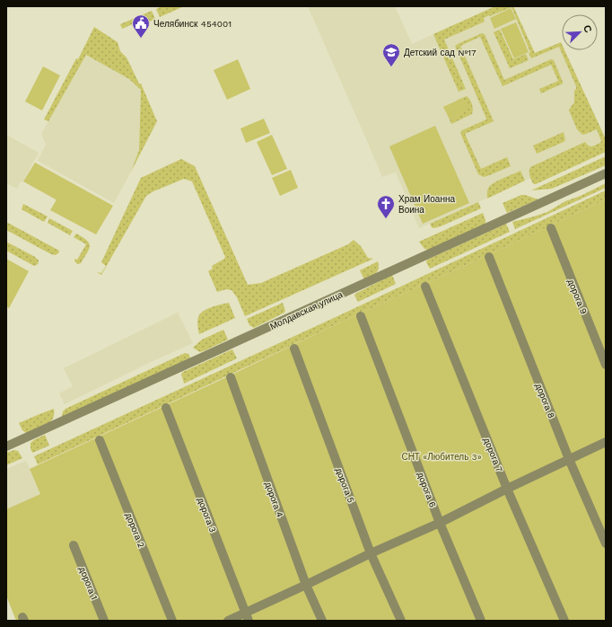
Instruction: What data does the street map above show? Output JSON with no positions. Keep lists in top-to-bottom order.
{
  "streets": {
    "street": [
      "дорога 9",
      "Молдавская улица",
      "дорога 8",
      "дорога 7",
      "дорога 5",
      "дорога 6",
      "дорога 4",
      "дорога 3",
      "дорога 2",
      "дорога 1"
    ]
  },
  "parks": ["СНТ «Любитель 3»"],
  "places": {
    "public building": ["Челябинск 454001"],
    "school or university": ["Детский сад №17"],
    "church": ["Храм Иоанна Воина"]
  },
  "north": "top right"
}
